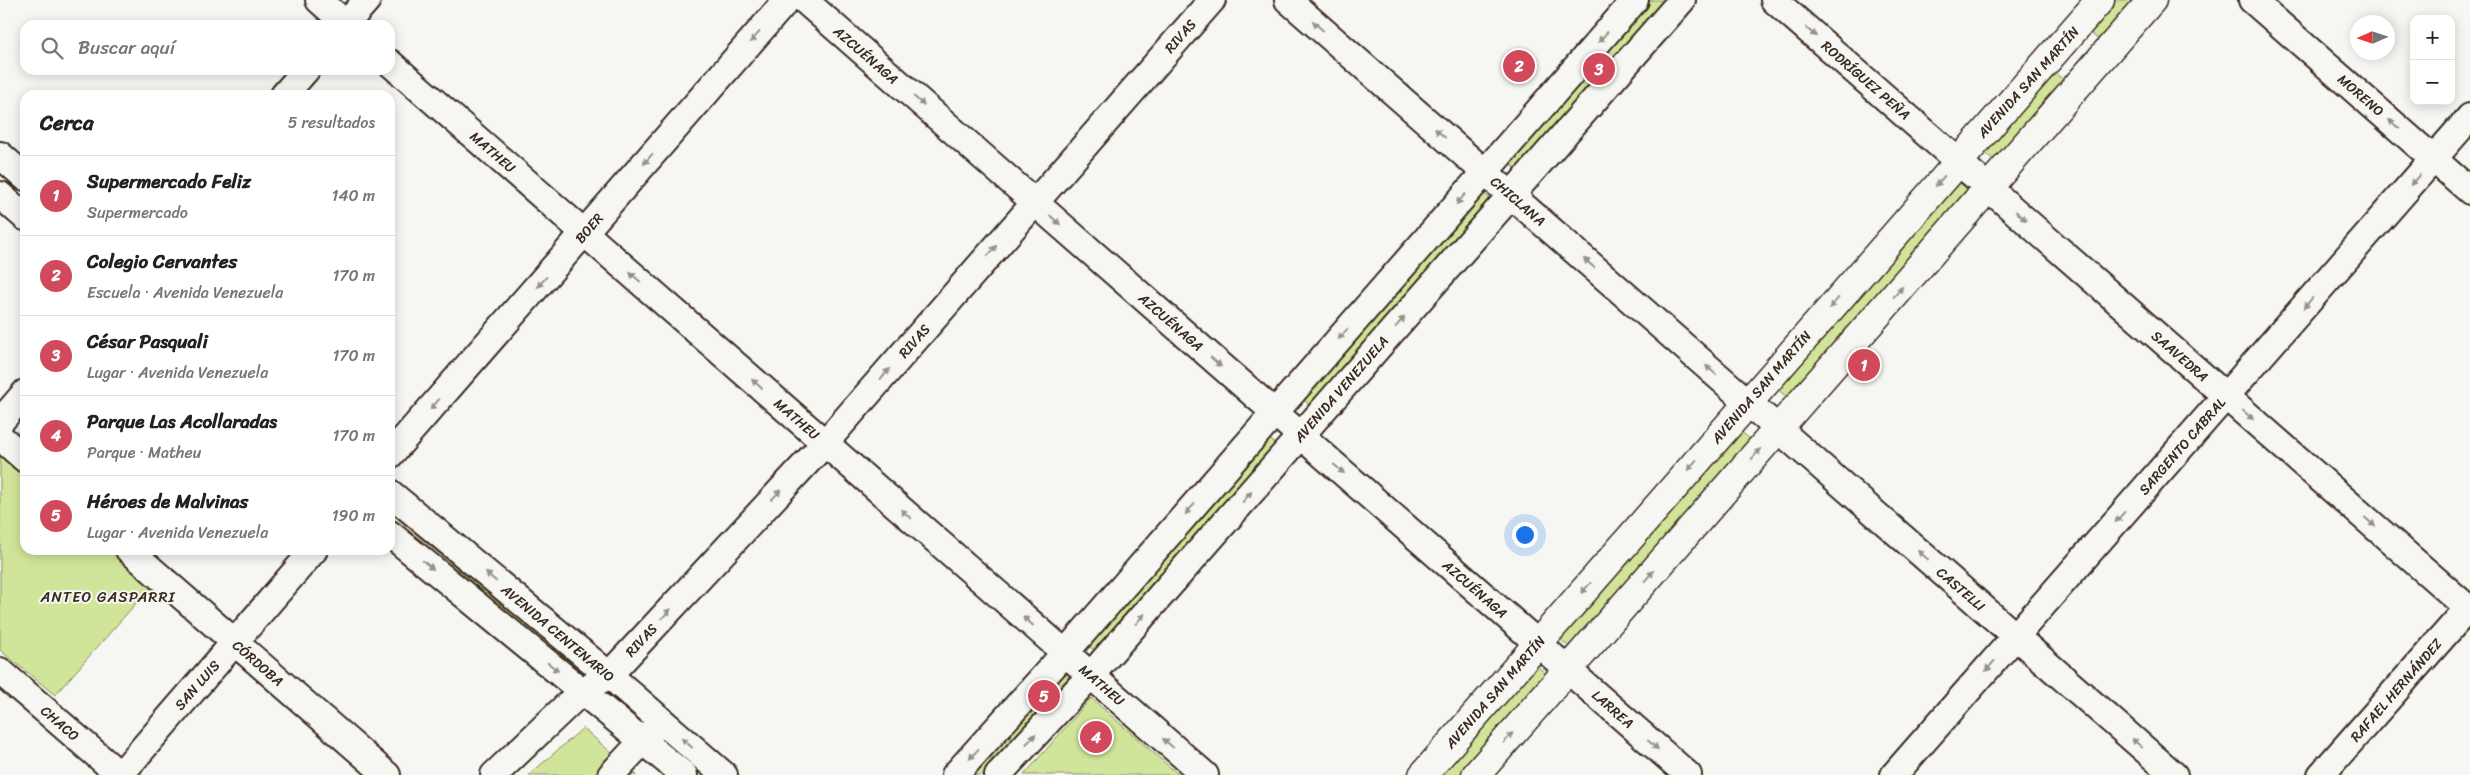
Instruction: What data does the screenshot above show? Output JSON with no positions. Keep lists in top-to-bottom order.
{
  "streets": {
    "main road": ["AVENIDA SAN MARTÍN"],
    "street": [
      "RIVAS",
      "AZCUÉNAGA",
      "RODRÍGUEZ PEÑA",
      "MORENO",
      "MATHEU",
      "CHICLANA",
      "BOER",
      "SAAVEDRA",
      "AVENIDA VENEZUELA",
      "SARGENTO CABRAL",
      "CASTELLI",
      "AVENIDA CENTENARIO",
      "CÓRDOBA",
      "SAN LUIS",
      "RAFAEL HERNÁNDEZ",
      "LARREA",
      "CHACO"
    ]
  },
  "crossings": [
    ["RIVAS", "AZCUÉNAGA"],
    ["RIVAS", "MATHEU"],
    ["RIVAS", "AVENIDA CENTENARIO"],
    ["AZCUÉNAGA", "AVENIDA SAN MARTÍN"],
    ["AZCUÉNAGA", "AVENIDA VENEZUELA"],
    ["AZCUÉNAGA", "LARREA"],
    ["RODRÍGUEZ PEÑA", "AVENIDA SAN MARTÍN"],
    ["RODRÍGUEZ PEÑA", "SAAVEDRA"],
    ["AVENIDA SAN MARTÍN", "CHICLANA"],
    ["AVENIDA SAN MARTÍN", "SAAVEDRA"],
    ["AVENIDA SAN MARTÍN", "CASTELLI"],
    ["AVENIDA SAN MARTÍN", "LARREA"],
    ["MORENO", "SARGENTO CABRAL"],
    ["MATHEU", "BOER"],
    ["MATHEU", "AVENIDA VENEZUELA"],
    ["CHICLANA", "AVENIDA VENEZUELA"],
    ["CHICLANA", "CASTELLI"],
    ["SAAVEDRA", "SARGENTO CABRAL"],
    ["SAAVEDRA", "RAFAEL HERNÁNDEZ"],
    ["SARGENTO CABRAL", "CASTELLI"],
    ["CÓRDOBA", "SAN LUIS"],
    ["SAN LUIS", "CHACO"]
  ],
  "one_way": [
    "RIVAS",
    "AZCUÉNAGA",
    "RODRÍGUEZ PEÑA",
    "MORENO",
    "MATHEU",
    "CHICLANA",
    "BOER",
    "SAAVEDRA",
    "SARGENTO CABRAL",
    "CASTELLI",
    "LARREA"
  ],
  "districts": ["ANTEO GASPARRI"],
  "north": "left",
  "page": {
    "map_buttons": ["+", "−"],
    "search": "Buscar aquí",
    "pins": [
      "2",
      "3",
      "1",
      "5",
      "4"
    ],
    "heading": ["Cerca", "5 resultados"],
    "list": [
      {
        "mark": "1",
        "name": "Supermercado Feliz",
        "note": "Supermercado",
        "value": "140 m"
      },
      {
        "mark": "2",
        "name": "Colegio Cervantes",
        "note": "Escuela · Avenida Venezuela",
        "value": "170 m"
      },
      {
        "mark": "3",
        "name": "César Pasquali",
        "note": "Lugar · Avenida Venezuela",
        "value": "170 m"
      },
      {
        "mark": "4",
        "name": "Parque Las Acollaradas",
        "note": "Parque · Matheu",
        "value": "170 m"
      },
      {
        "mark": "5",
        "name": "Héroes de Malvinas",
        "note": "Lugar · Avenida Venezuela",
        "value": "190 m"
      }
    ]
  }
}
